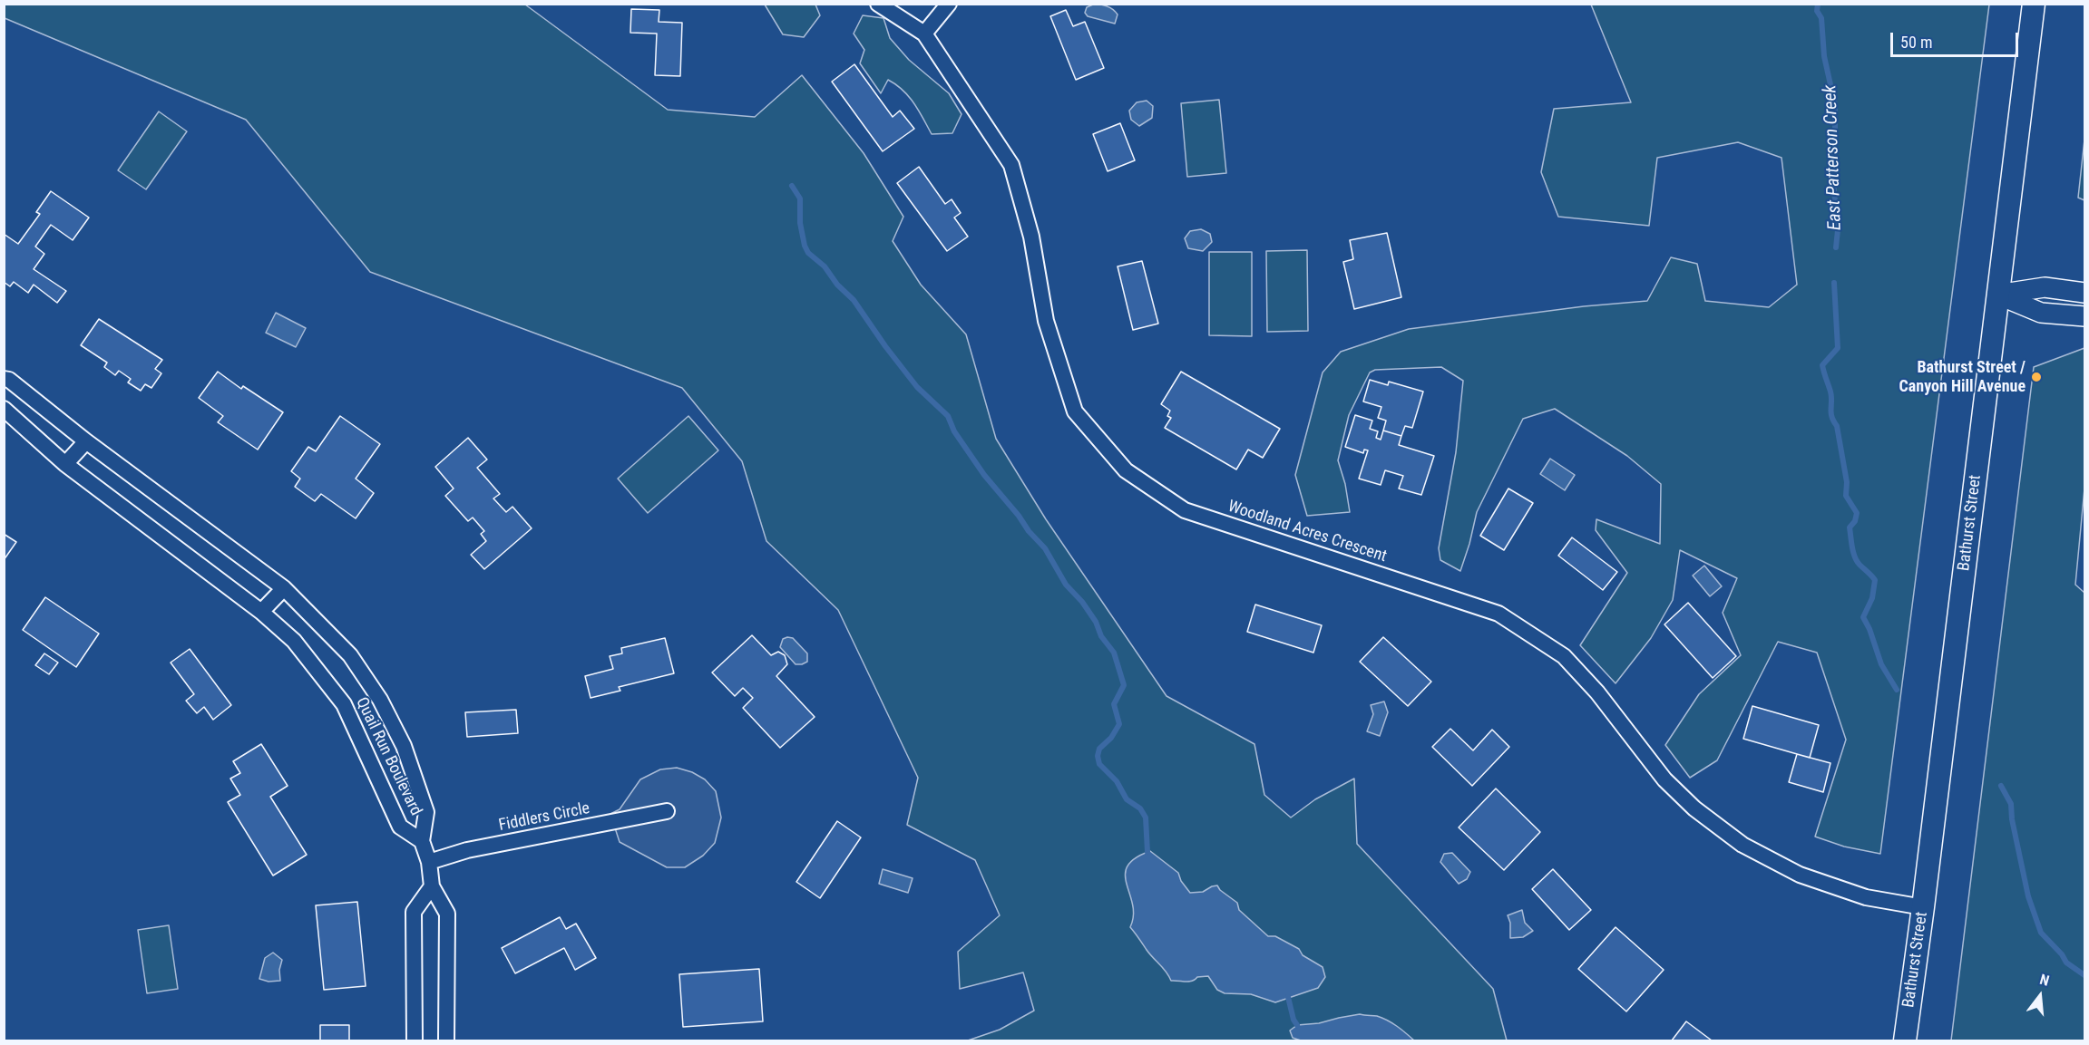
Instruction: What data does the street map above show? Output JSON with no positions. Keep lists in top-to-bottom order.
{
  "streets": {
    "main road": ["Bathurst Street"],
    "street": ["Woodland Acres Crescent", "Quail Run Boulevard", "Fiddlers Circle"]
  },
  "crossings": [
    ["Bathurst Street", "Woodland Acres Crescent"],
    ["Quail Run Boulevard", "Fiddlers Circle"]
  ],
  "water": ["East Patterson Creek"],
  "places": ["Bathurst Street / Canyon Hill Avenue"],
  "scale_bar": "50 m",
  "north": "top"
}
